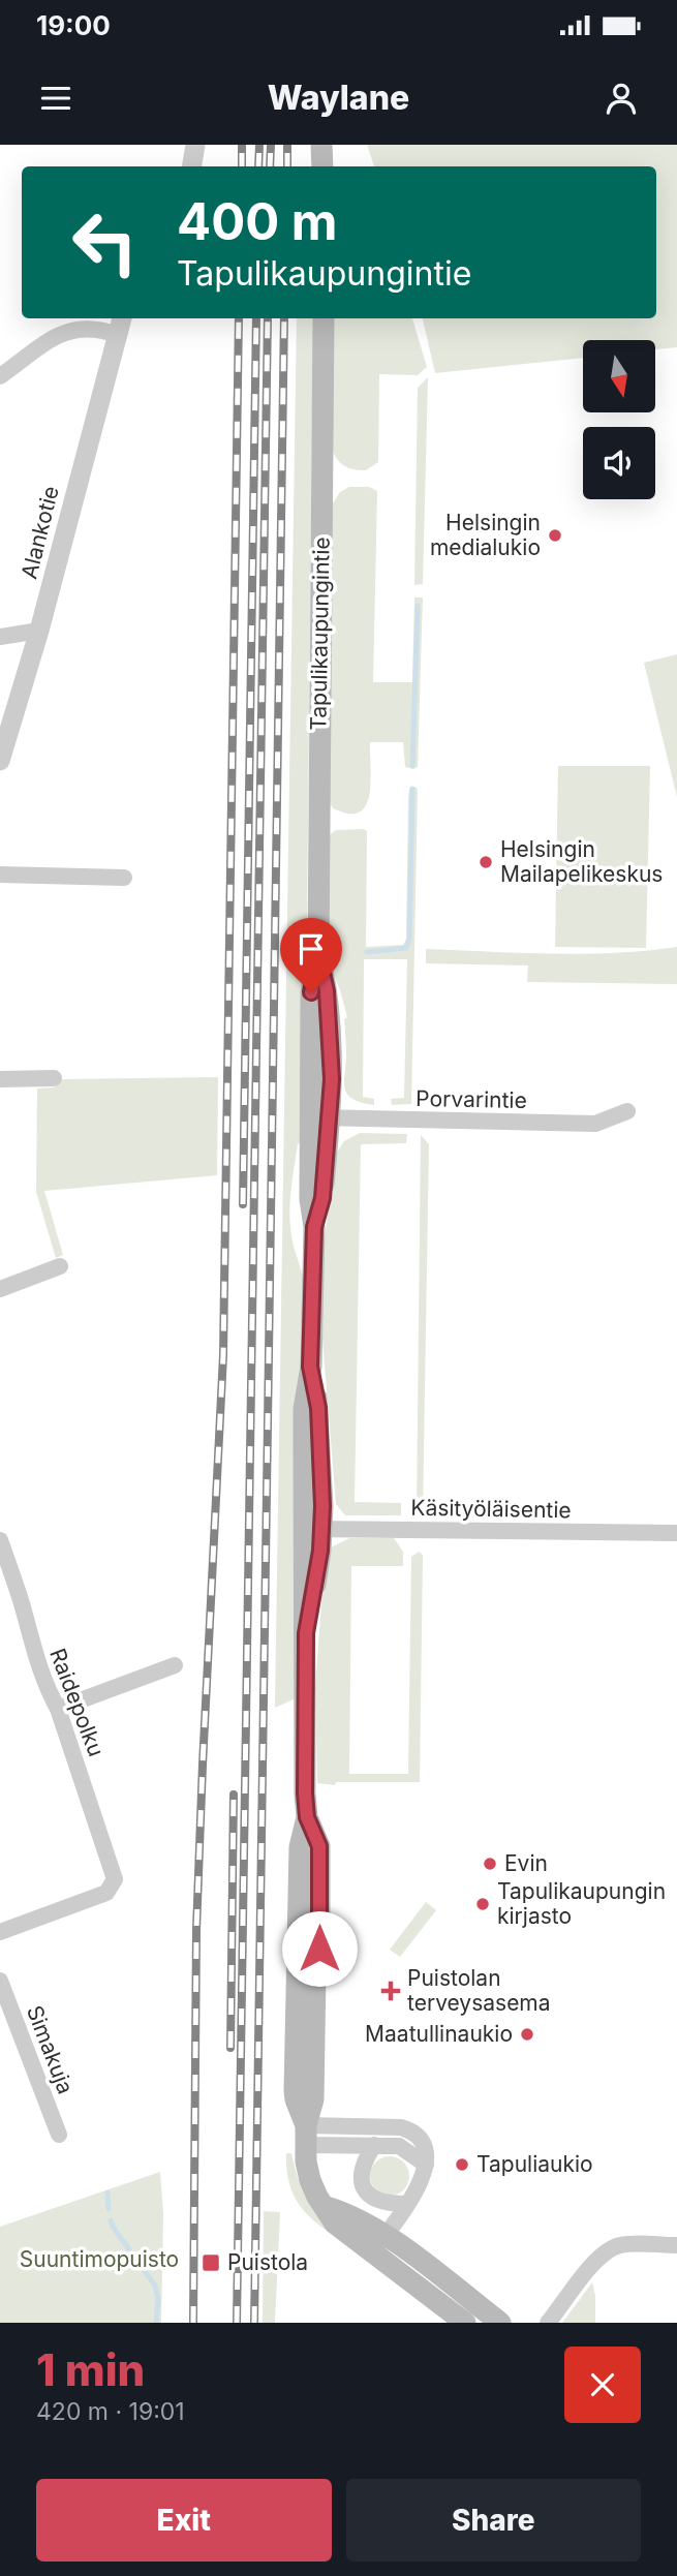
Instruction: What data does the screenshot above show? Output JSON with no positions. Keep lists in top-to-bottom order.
{
  "streets": {
    "main road": ["Tapulikaupungintie"],
    "street": [
      "Alankotie",
      "Porvarintie",
      "Käsityöläisentie",
      "Raidepolku",
      "Simakuja"
    ]
  },
  "crossings": [
    ["Tapulikaupungintie", "Porvarintie"],
    ["Tapulikaupungintie", "Käsityöläisentie"]
  ],
  "parks": ["Suuntimopuisto"],
  "places": {
    "other": [
      "Helsingin medialukio",
      "Helsingin Mailapelikeskus",
      "Evin",
      "Tapulikaupungin kirjasto",
      "Maatullinaukio",
      "Tapuliaukio"
    ],
    "health": ["Puistolan terveysasema"],
    "transit": ["Puistola"]
  },
  "north": "bottom",
  "page": {
    "status": "19:00",
    "header": "Waylane",
    "turn": ["400 m", "Tapulikaupungintie"],
    "heading": ["1 min", "420 m · 19:01"],
    "buttons": ["Exit", "Share"]
  }
}
